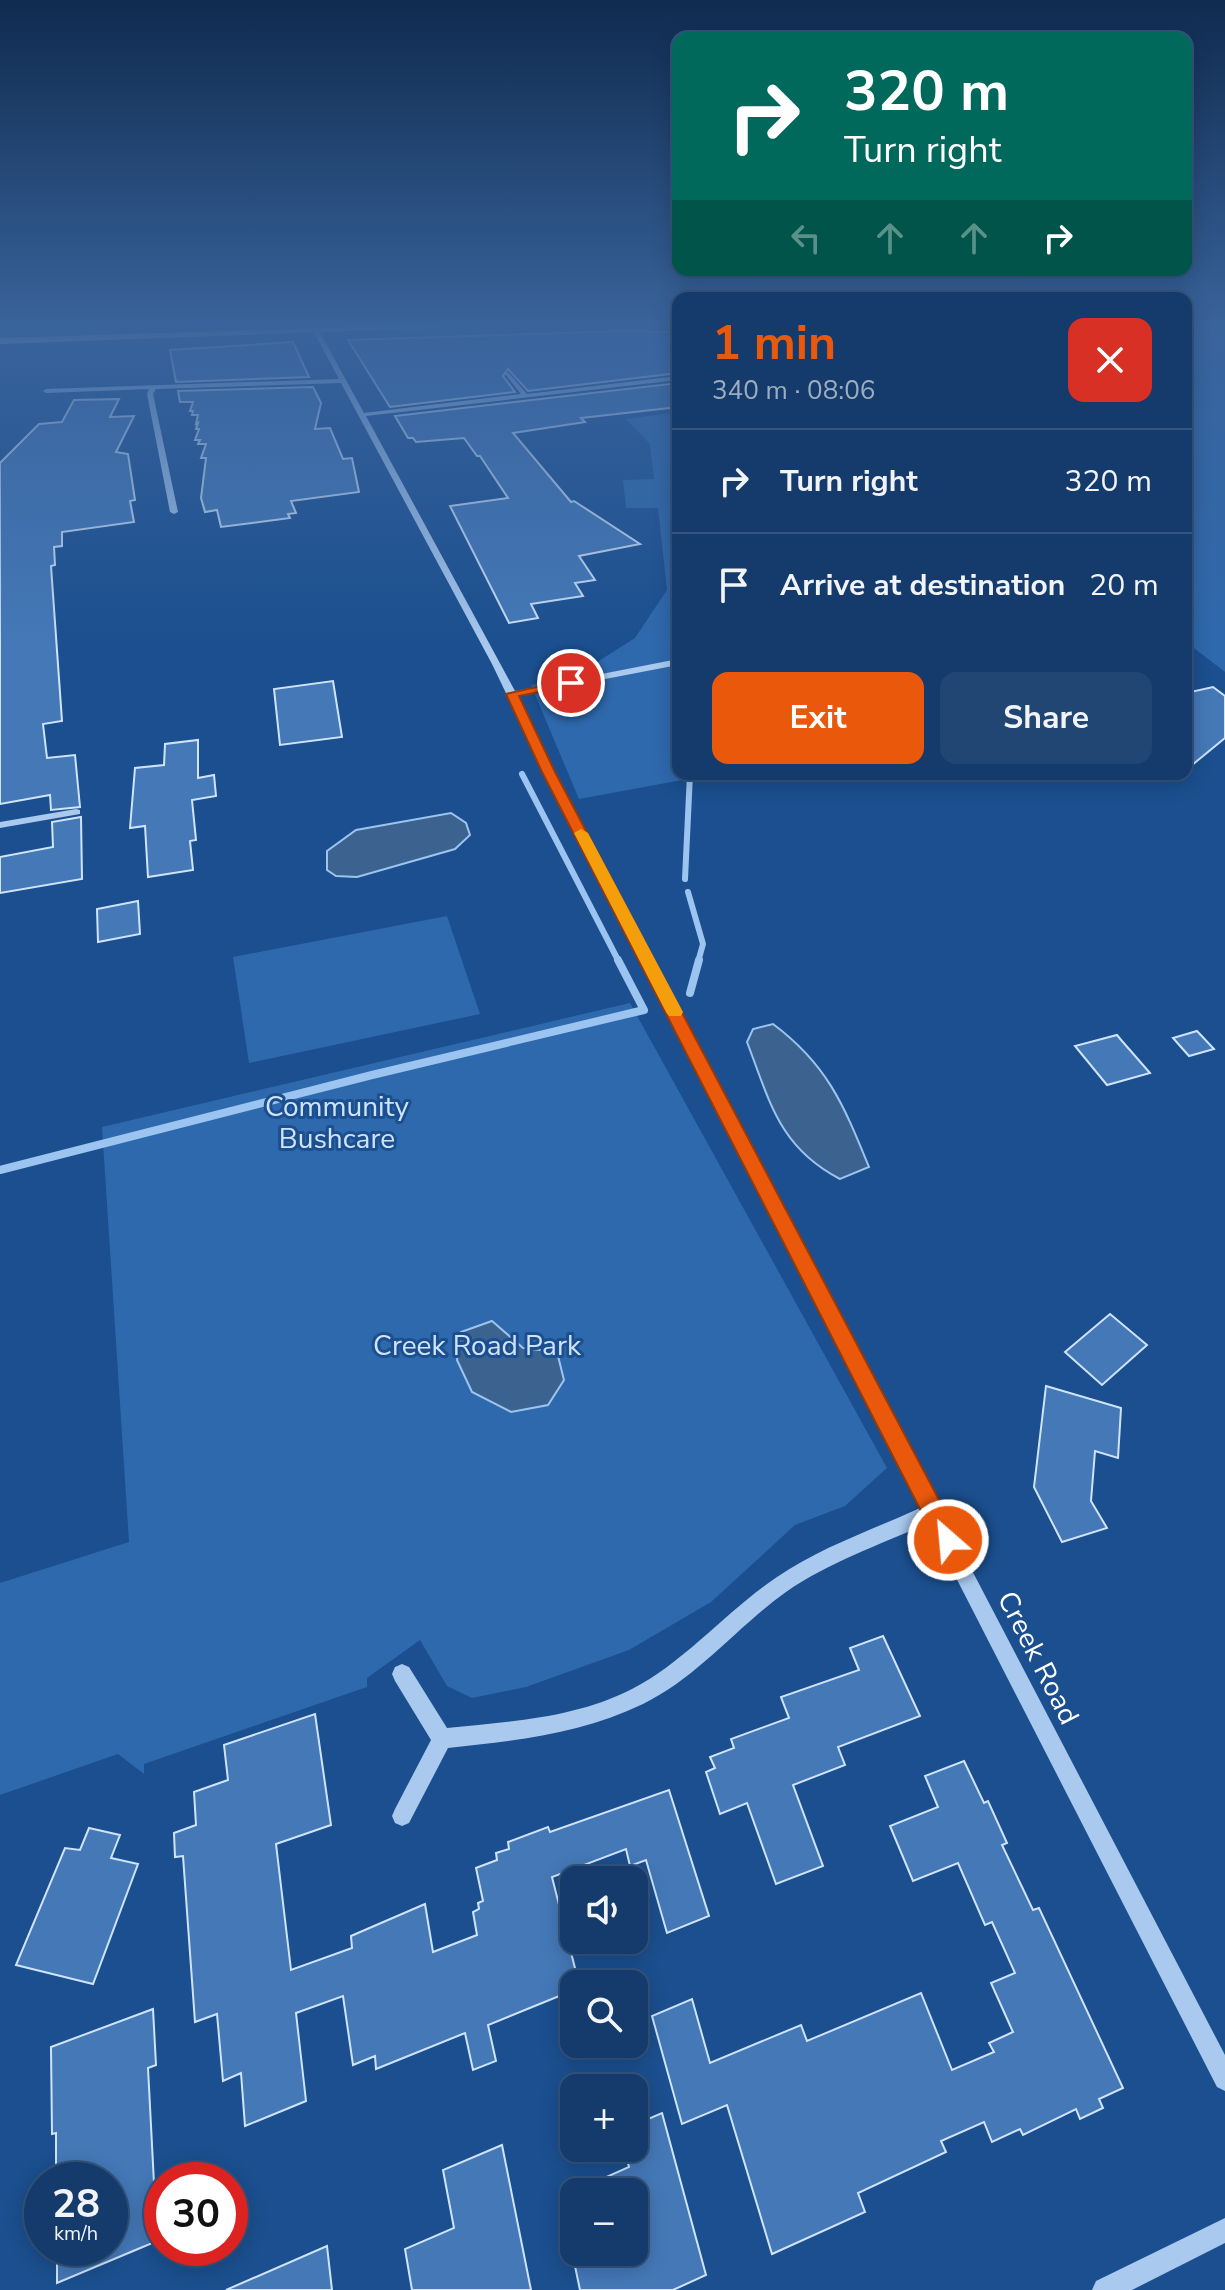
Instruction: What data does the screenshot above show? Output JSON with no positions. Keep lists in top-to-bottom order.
{
  "streets": {
    "street": ["Creek Road"]
  },
  "parks": ["Community Bushcare", "Creek Road Park"],
  "page": {
    "turn": ["320 m", "Turn right"],
    "heading": ["1 min", "340 m · 08:06"],
    "list": [
      {
        "name": "Turn right",
        "value": "320 m"
      },
      {
        "name": "Arrive at destination",
        "value": "20 m"
      }
    ],
    "buttons": ["Exit", "Share"],
    "map_buttons": ["+", "−"],
    "speed": "28 km/h",
    "limit": "30"
  }
}
